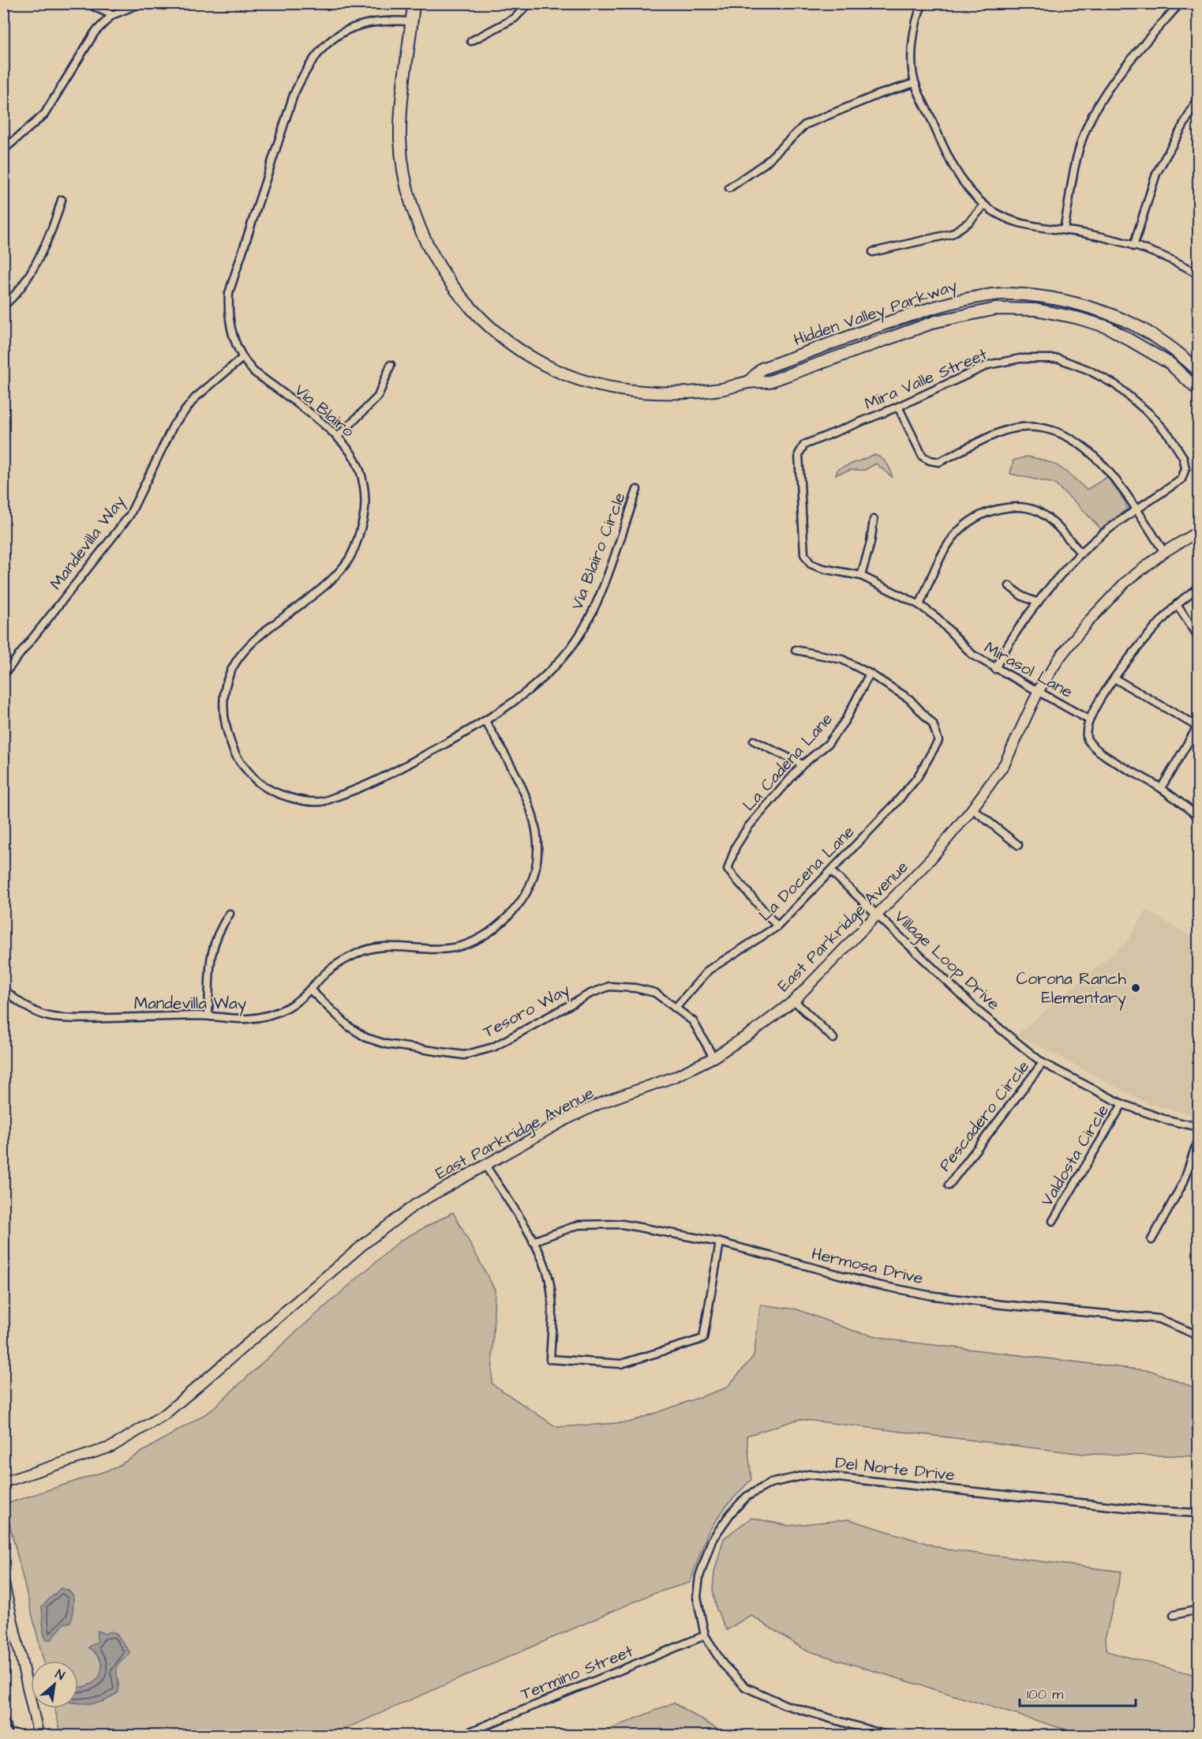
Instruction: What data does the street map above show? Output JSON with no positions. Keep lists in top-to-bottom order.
{
  "streets": {
    "main road": ["Hidden Valley Parkway", "East Parkridge Avenue"],
    "street": [
      "Mira Valle Street",
      "Via Blairo",
      "Mandevilla Way",
      "Via Blairo Circle",
      "Mirasol Lane",
      "La Cadena Lane",
      "La Docena Lane",
      "Village Loop Drive",
      "Tesoro Way",
      "Pescadero Circle",
      "Valdosta Circle",
      "Hermosa Drive",
      "Del Norte Drive",
      "Termino Street"
    ]
  },
  "crossings": [
    ["Hidden Valley Parkway", "Via Blairo"],
    ["Mira Valle Street", "Mirasol Lane"],
    ["Via Blairo", "Mandevilla Way"],
    ["Via Blairo", "Via Blairo Circle"],
    ["Mandevilla Way", "Via Blairo Circle"],
    ["Mandevilla Way", "Tesoro Way"],
    ["Mirasol Lane", "East Parkridge Avenue"],
    ["La Cadena Lane", "La Docena Lane"],
    ["La Docena Lane", "Village Loop Drive"],
    ["La Docena Lane", "Tesoro Way"],
    ["East Parkridge Avenue", "Village Loop Drive"],
    ["East Parkridge Avenue", "Tesoro Way"],
    ["Village Loop Drive", "Pescadero Circle"],
    ["Village Loop Drive", "Valdosta Circle"],
    ["Del Norte Drive", "Termino Street"]
  ],
  "places": ["Corona Ranch Elementary"],
  "scale_bar": "100 m",
  "north": "top right"
}
